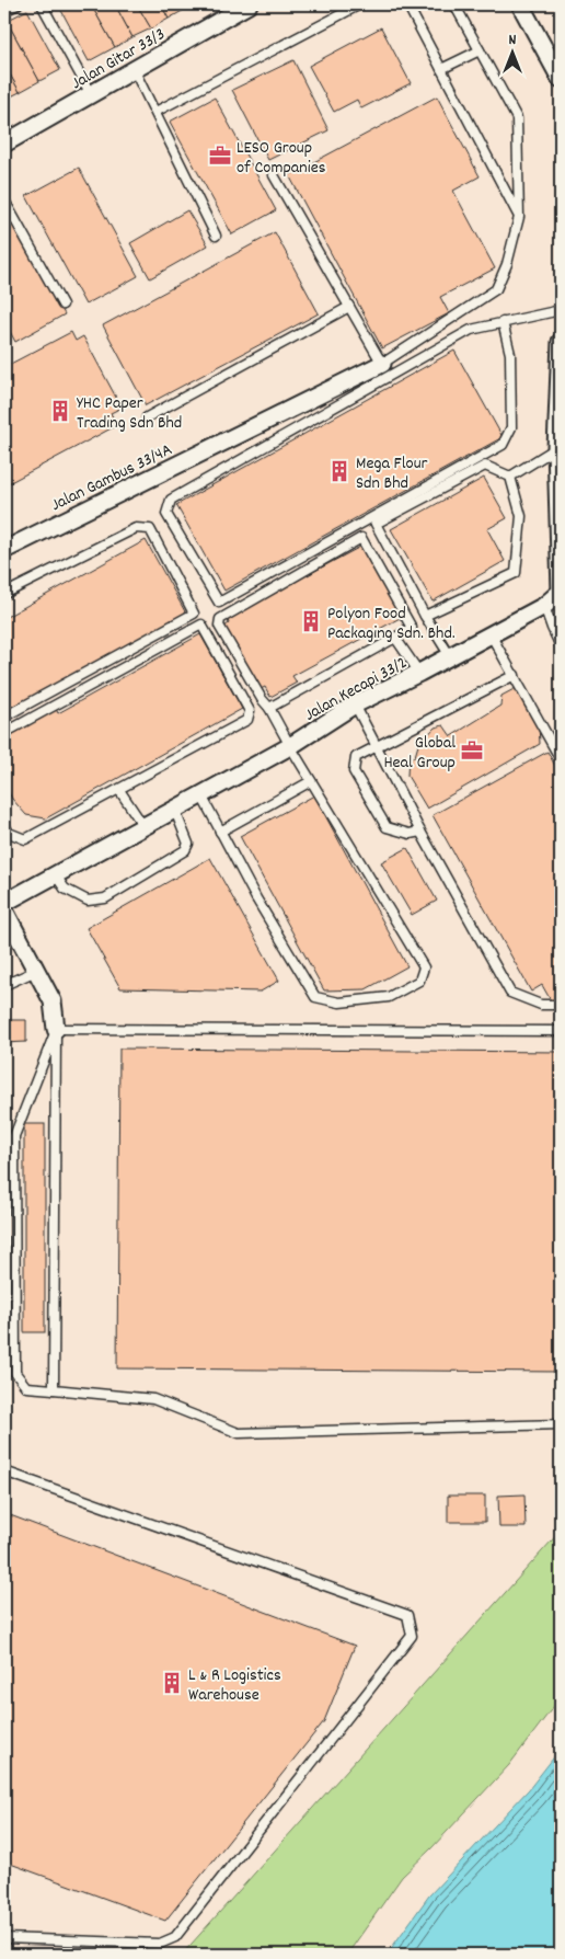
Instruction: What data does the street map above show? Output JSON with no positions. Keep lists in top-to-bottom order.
{
  "streets": {
    "street": ["Jalan Gitar 33/3", "Jalan Gambus 33/4A", "Jalan Kecapi 33/2"]
  },
  "places": {
    "office": ["LESO Group of Companies", "Global Heal Group"],
    "building": [
      "YHC Paper Trading Sdn Bhd",
      "Mega Flour Sdn Bhd",
      "Polyon Food Packaging Sdn. Bhd.",
      "L & R Logistics Warehouse"
    ]
  },
  "north": "top"
}
